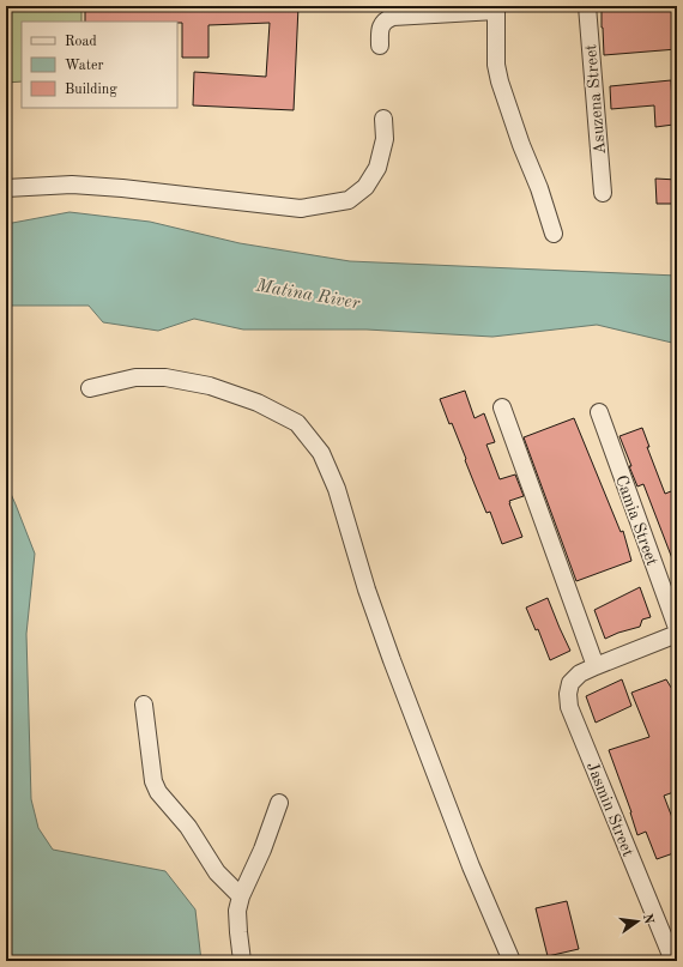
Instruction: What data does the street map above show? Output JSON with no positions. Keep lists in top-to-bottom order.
{
  "streets": {
    "street": ["Asuzena Street", "Camia Street", "Jasmin Street"]
  },
  "water": ["Matina River"],
  "legend": ["Road", "Water", "Building"],
  "north": "right"
}
